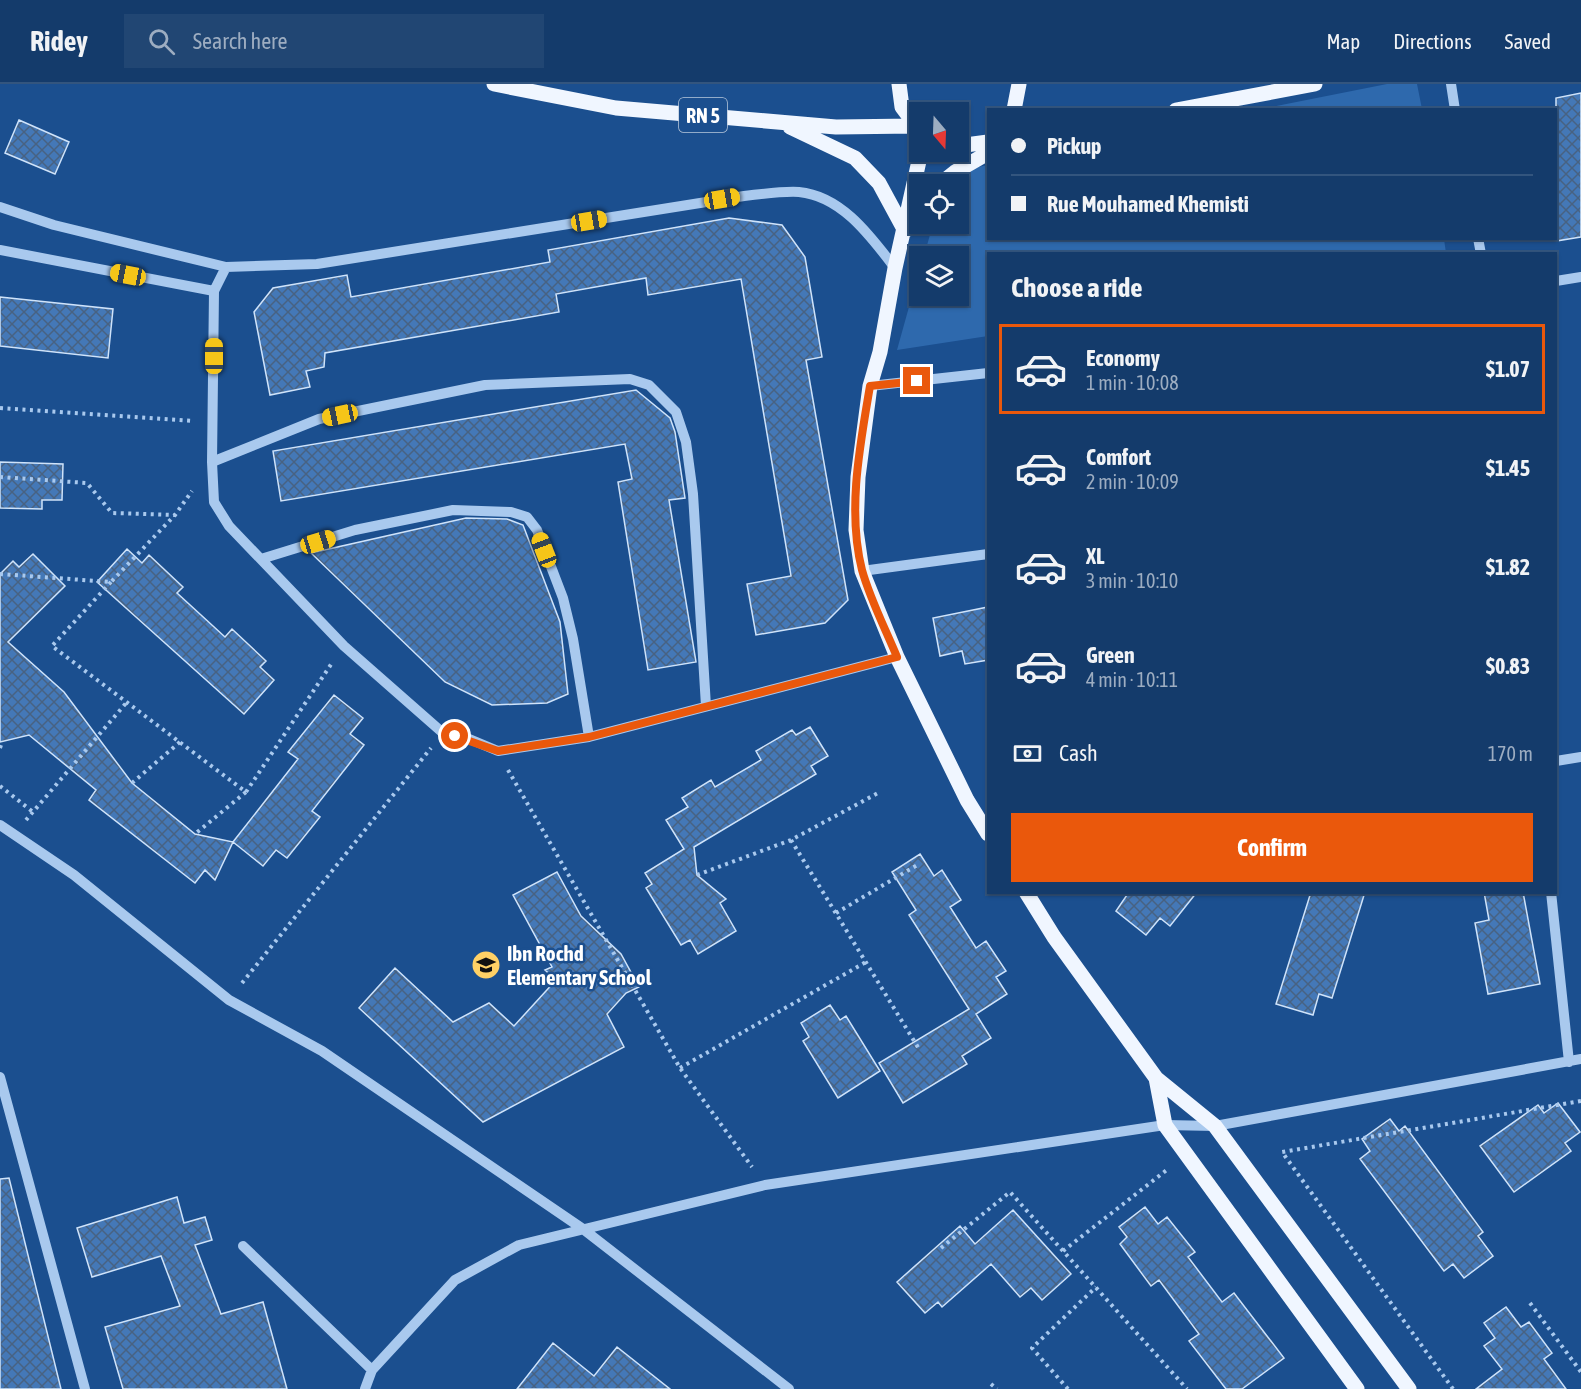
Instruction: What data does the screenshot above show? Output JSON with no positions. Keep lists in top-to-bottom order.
{
  "streets": {
    "main road": ["RN 5"]
  },
  "places": {
    "school or university": ["Ibn Rochd Elementary School"]
  },
  "north": "bottom",
  "page": {
    "header": "Ridey",
    "search": "Search here",
    "nav": ["Map", "Directions", "Saved"],
    "banner": ["Pickup", "Rue Mouhamed Khemisti"],
    "heading": "Choose a ride",
    "list": [
      {
        "name": "Economy",
        "note": "1 min · 10:08",
        "value": "$1.07"
      },
      {
        "name": "Comfort",
        "note": "2 min · 10:09",
        "value": "$1.45"
      },
      {
        "name": "XL",
        "note": "3 min · 10:10",
        "value": "$1.82"
      },
      {
        "name": "Green",
        "note": "4 min · 10:11",
        "value": "$0.83"
      }
    ],
    "pay": ["Cash", "170 m"],
    "buttons": "Confirm"
  }
}
